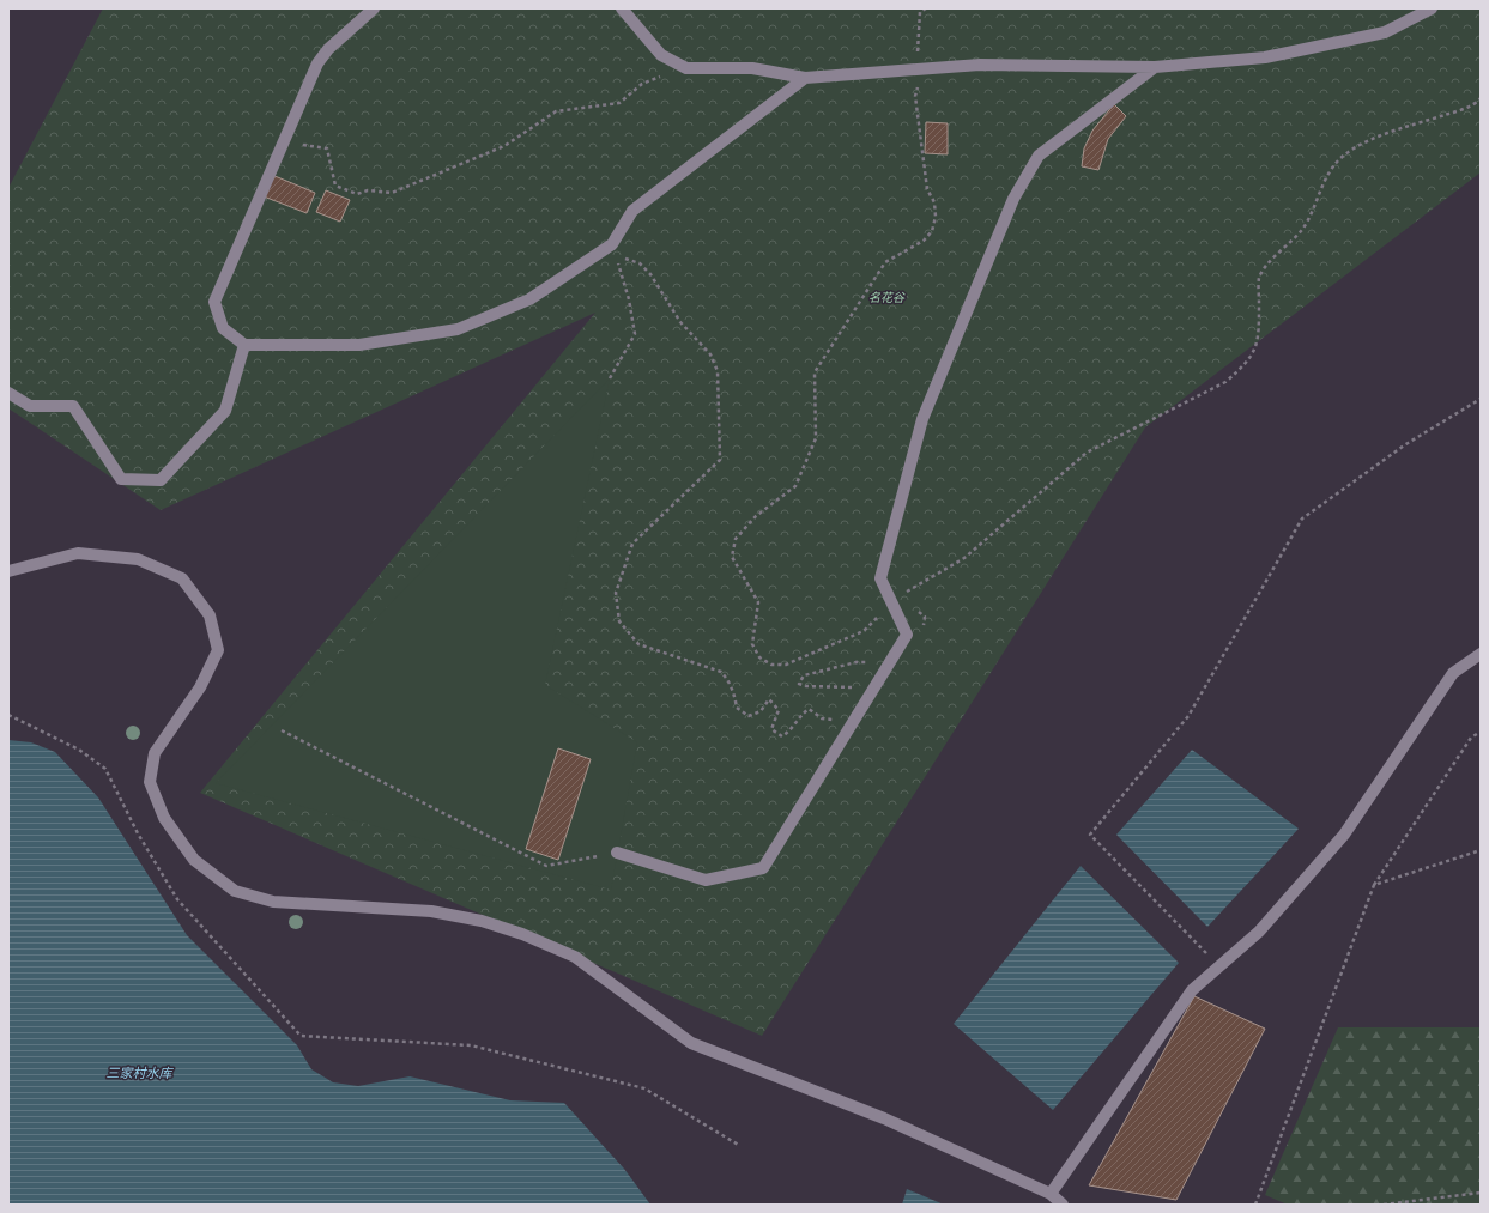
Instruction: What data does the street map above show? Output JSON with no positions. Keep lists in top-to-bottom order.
{
  "water": ["三家村水库"],
  "parks": ["名花谷"]
}
